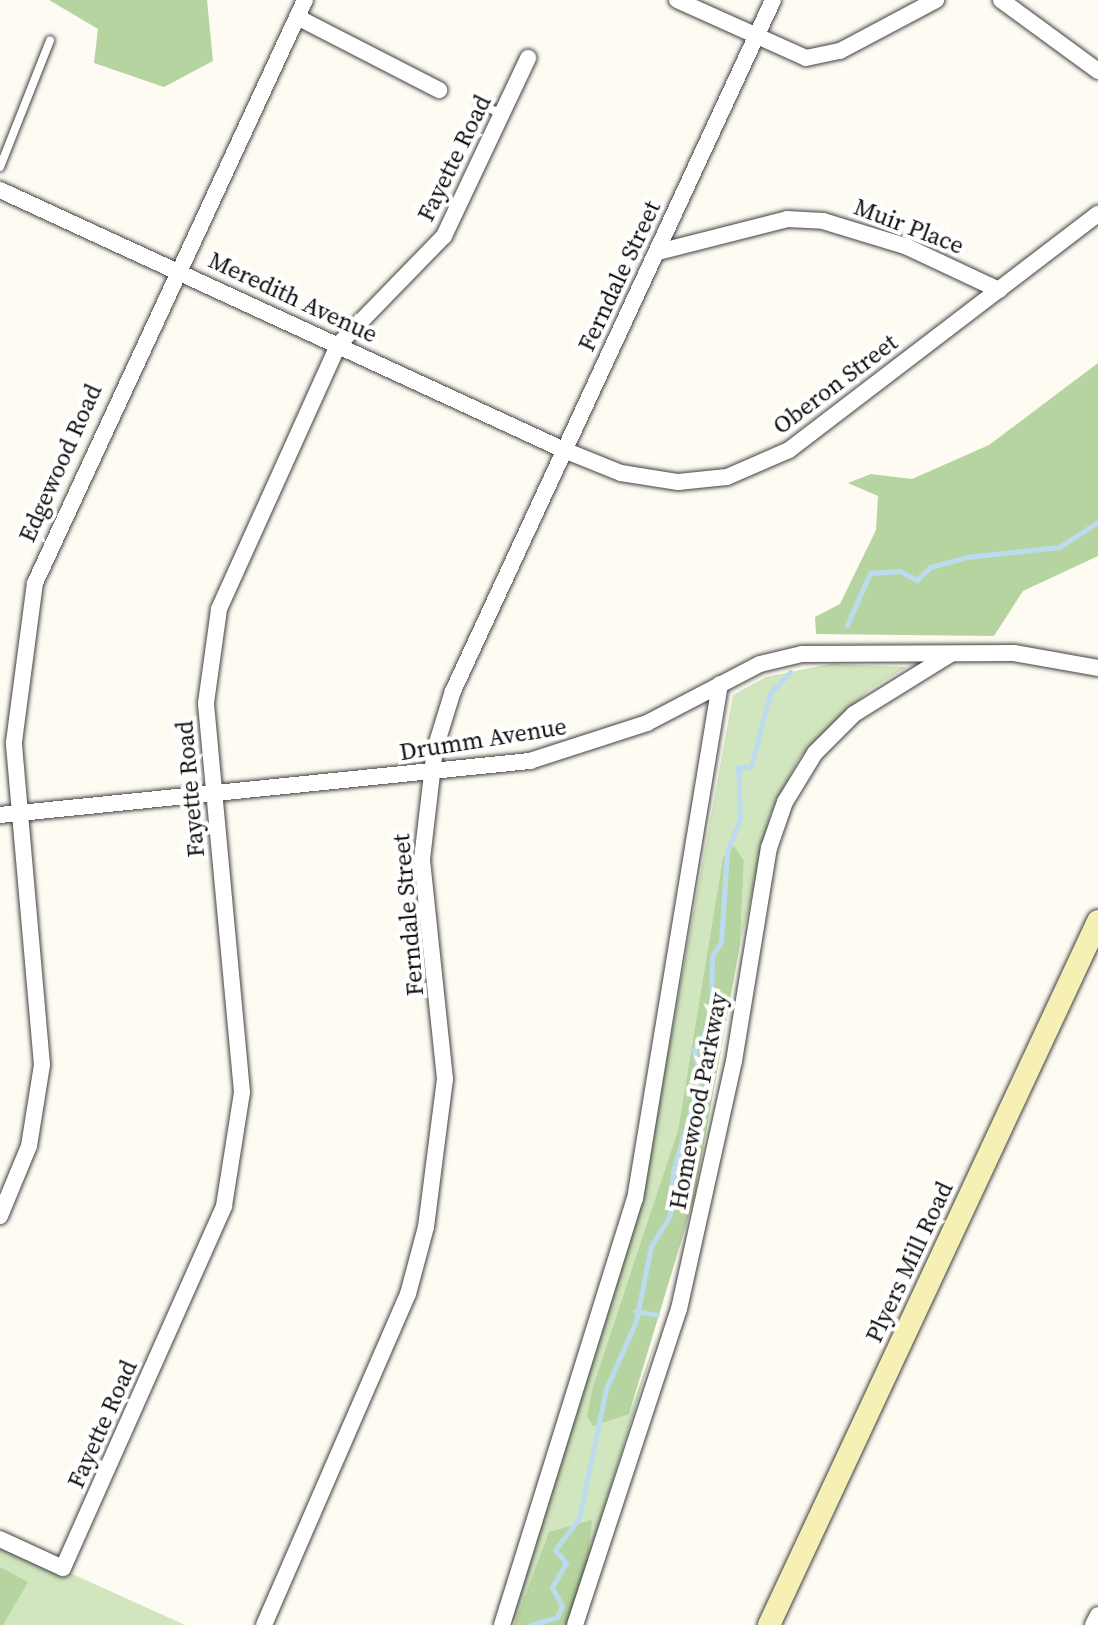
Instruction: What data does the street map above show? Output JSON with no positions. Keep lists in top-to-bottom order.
{
  "streets": {
    "street": [
      "Fayette Road",
      "Muir Place",
      "Ferndale Street",
      "Meredith Avenue",
      "Oberon Street",
      "Edgewood Road",
      "Drumm Avenue",
      "Homewood Parkway",
      "Plyers Mill Road"
    ]
  },
  "crossings": [
    ["Fayette Road", "Meredith Avenue"],
    ["Fayette Road", "Drumm Avenue"],
    ["Muir Place", "Ferndale Street"],
    ["Muir Place", "Oberon Street"],
    ["Ferndale Street", "Meredith Avenue"],
    ["Ferndale Street", "Oberon Street"],
    ["Ferndale Street", "Drumm Avenue"],
    ["Meredith Avenue", "Oberon Street"],
    ["Meredith Avenue", "Edgewood Road"],
    ["Edgewood Road", "Drumm Avenue"],
    ["Drumm Avenue", "Homewood Parkway"]
  ]
}
